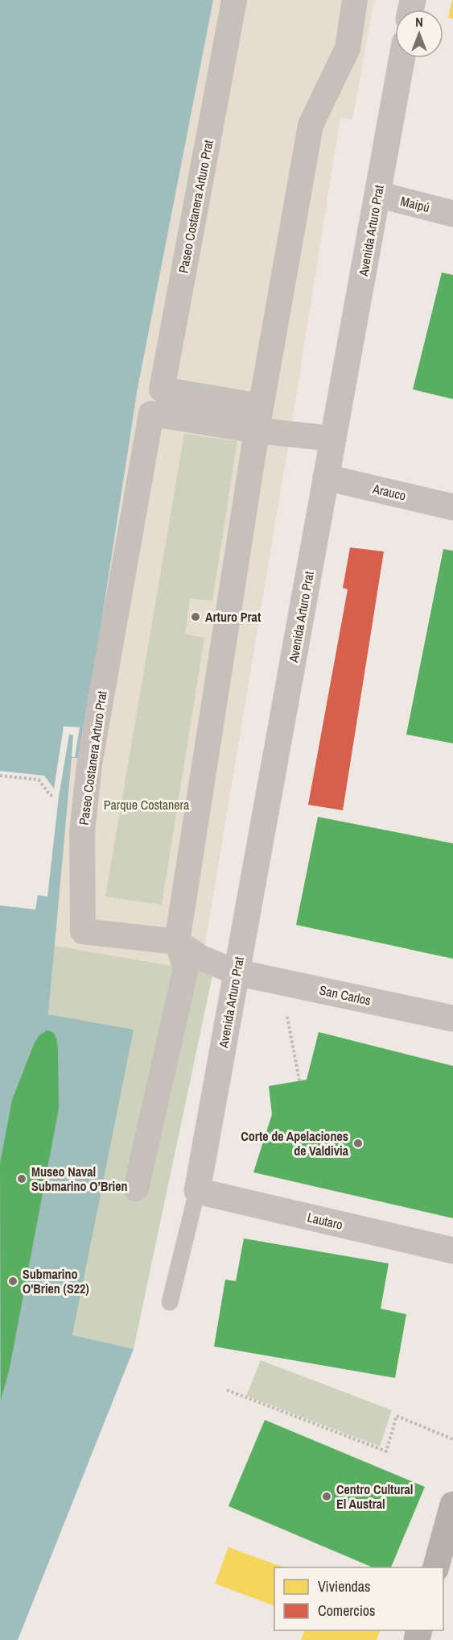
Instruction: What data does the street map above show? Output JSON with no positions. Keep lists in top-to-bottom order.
{
  "streets": {
    "street": [
      "Maipú",
      "Paseo Costanera Arturo Prat",
      "Avenida Arturo Prat",
      "Arauco",
      "San Carlos",
      "Lautaro"
    ]
  },
  "crossings": [
    ["Maipú", "Avenida Arturo Prat"],
    ["Avenida Arturo Prat", "Arauco"],
    ["Avenida Arturo Prat", "San Carlos"],
    ["Avenida Arturo Prat", "Lautaro"]
  ],
  "parks": ["Parque Costanera"],
  "places": [
    "Arturo Prat",
    "Corte de Apelaciones de Valdivia",
    "Museo Naval Submarino O’Brien",
    "Submarino O'Brien (S22)",
    "Centro Cultural El Austral"
  ],
  "legend": ["Viviendas", "Comercios"],
  "north": "top"
}
